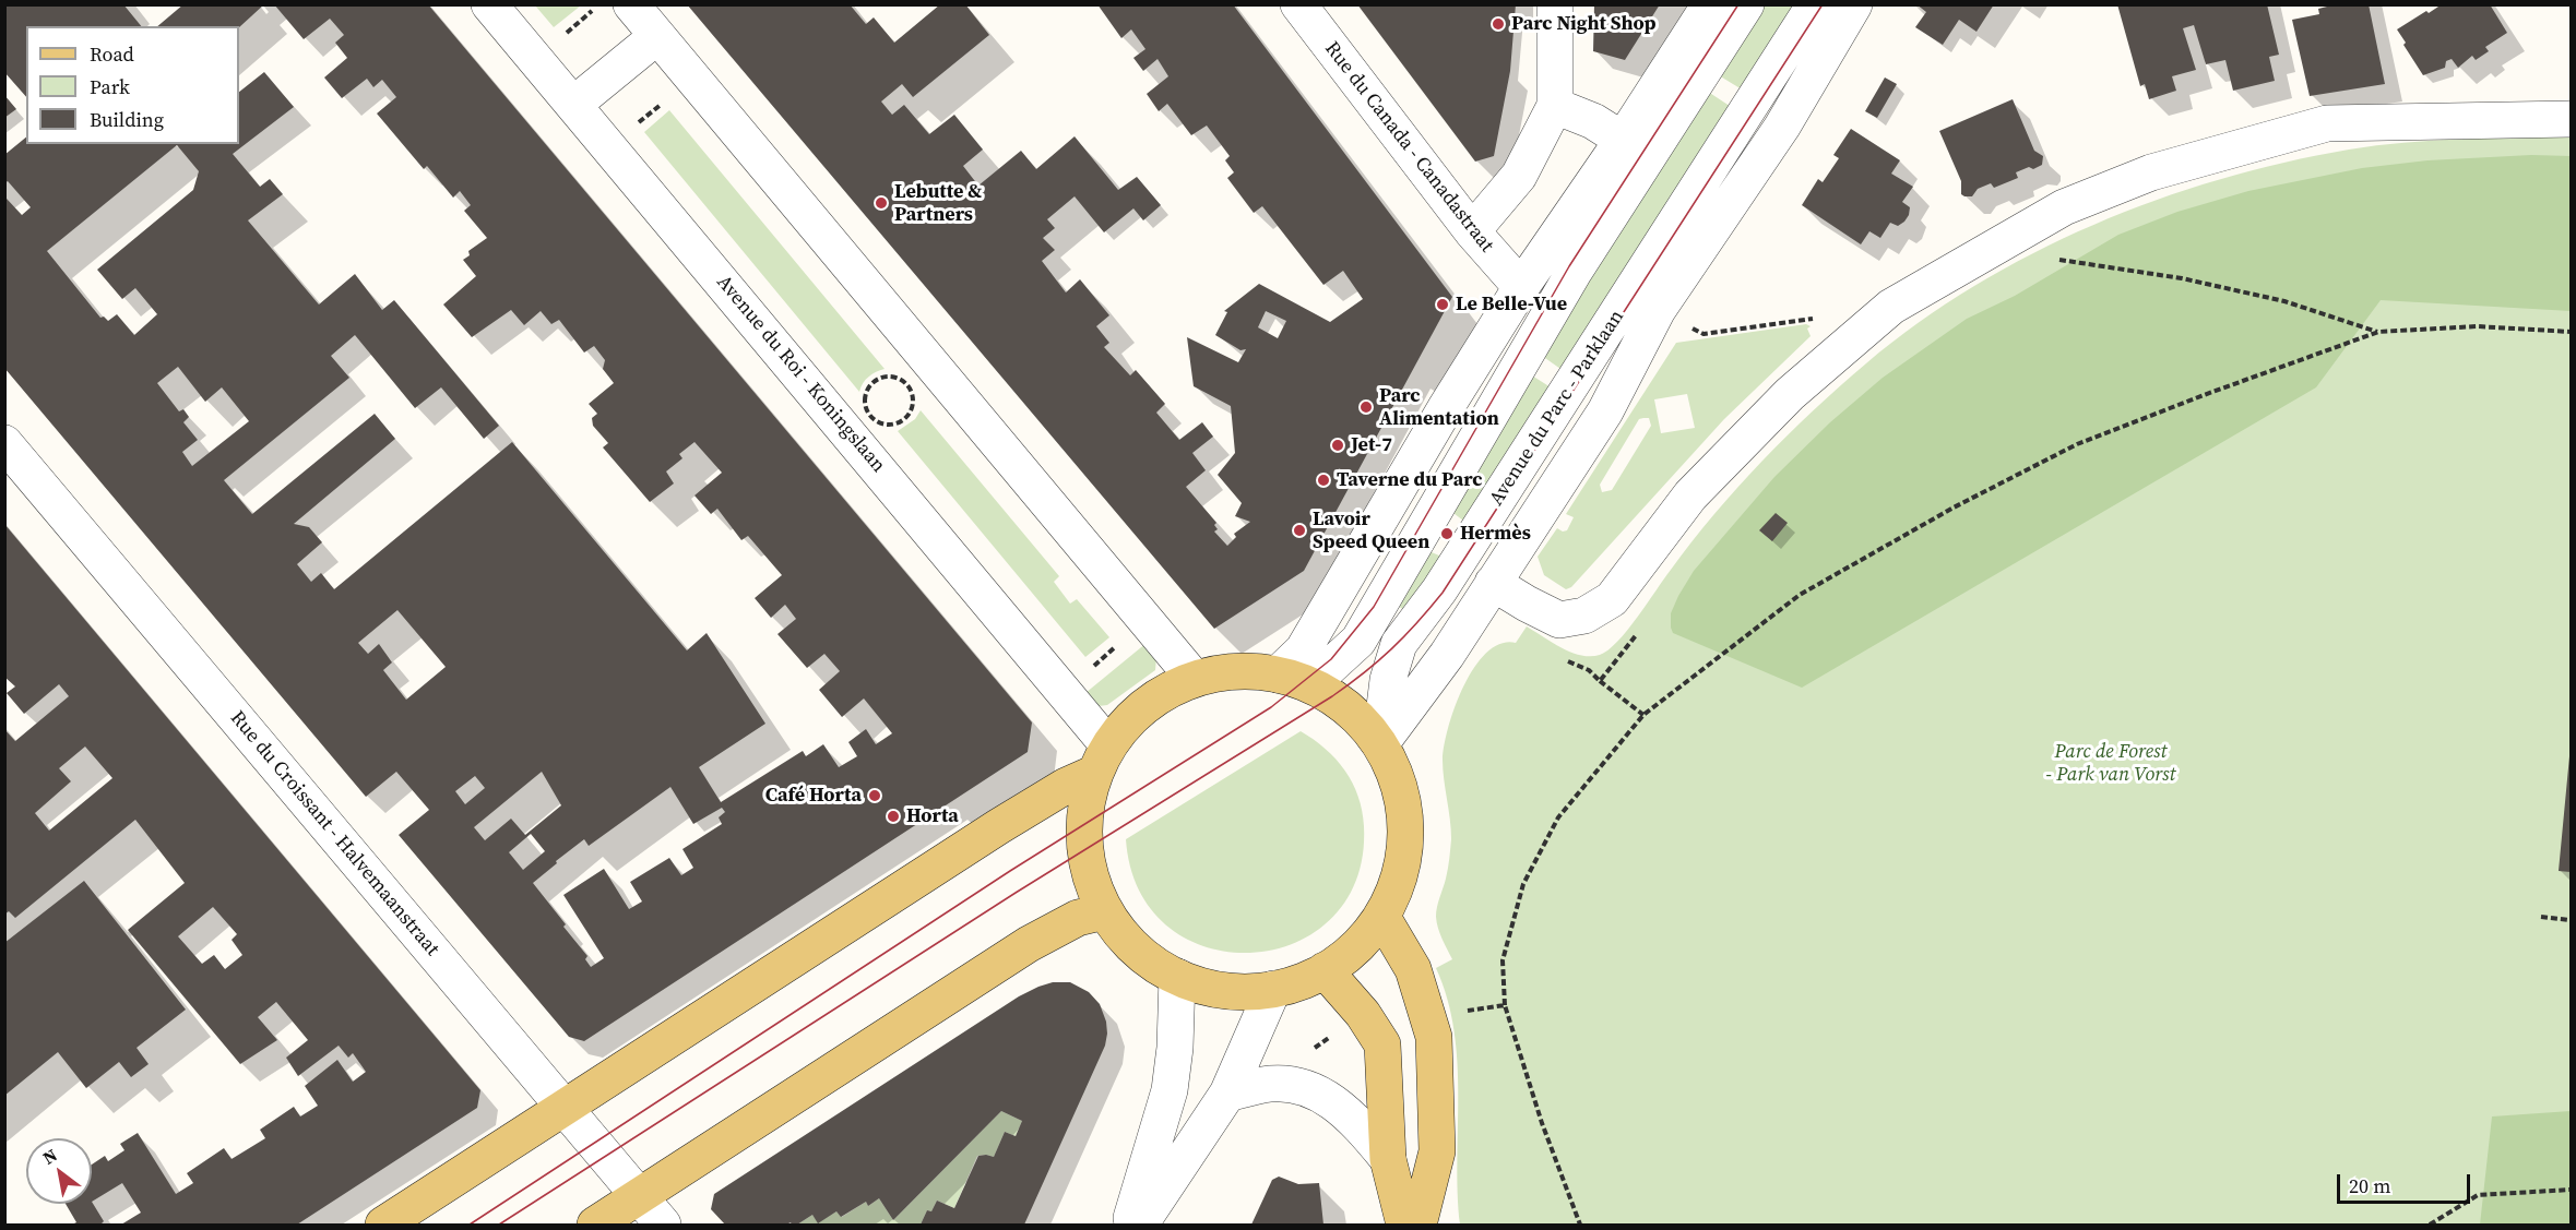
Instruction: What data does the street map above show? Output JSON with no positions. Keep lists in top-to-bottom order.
{
  "streets": {
    "street": [
      "Rue du Canada - Canadastraat",
      "Avenue du Roi - Koningslaan",
      "Avenue du Parc - Parklaan",
      "Rue du Croissant - Halvemaanstraat"
    ]
  },
  "parks": ["Parc de Forest - Park van Vorst"],
  "places": [
    "Parc Night Shop",
    "Lebutte & Partners",
    "Le Belle-Vue",
    "Parc Alimentation",
    "Jet-7",
    "Taverne du Parc",
    "Lavoir Speed Queen",
    "Hermès",
    "Café Horta",
    "Horta"
  ],
  "legend": ["Road", "Park", "Building"],
  "scale_bar": "20 m",
  "north": "top left"
}
